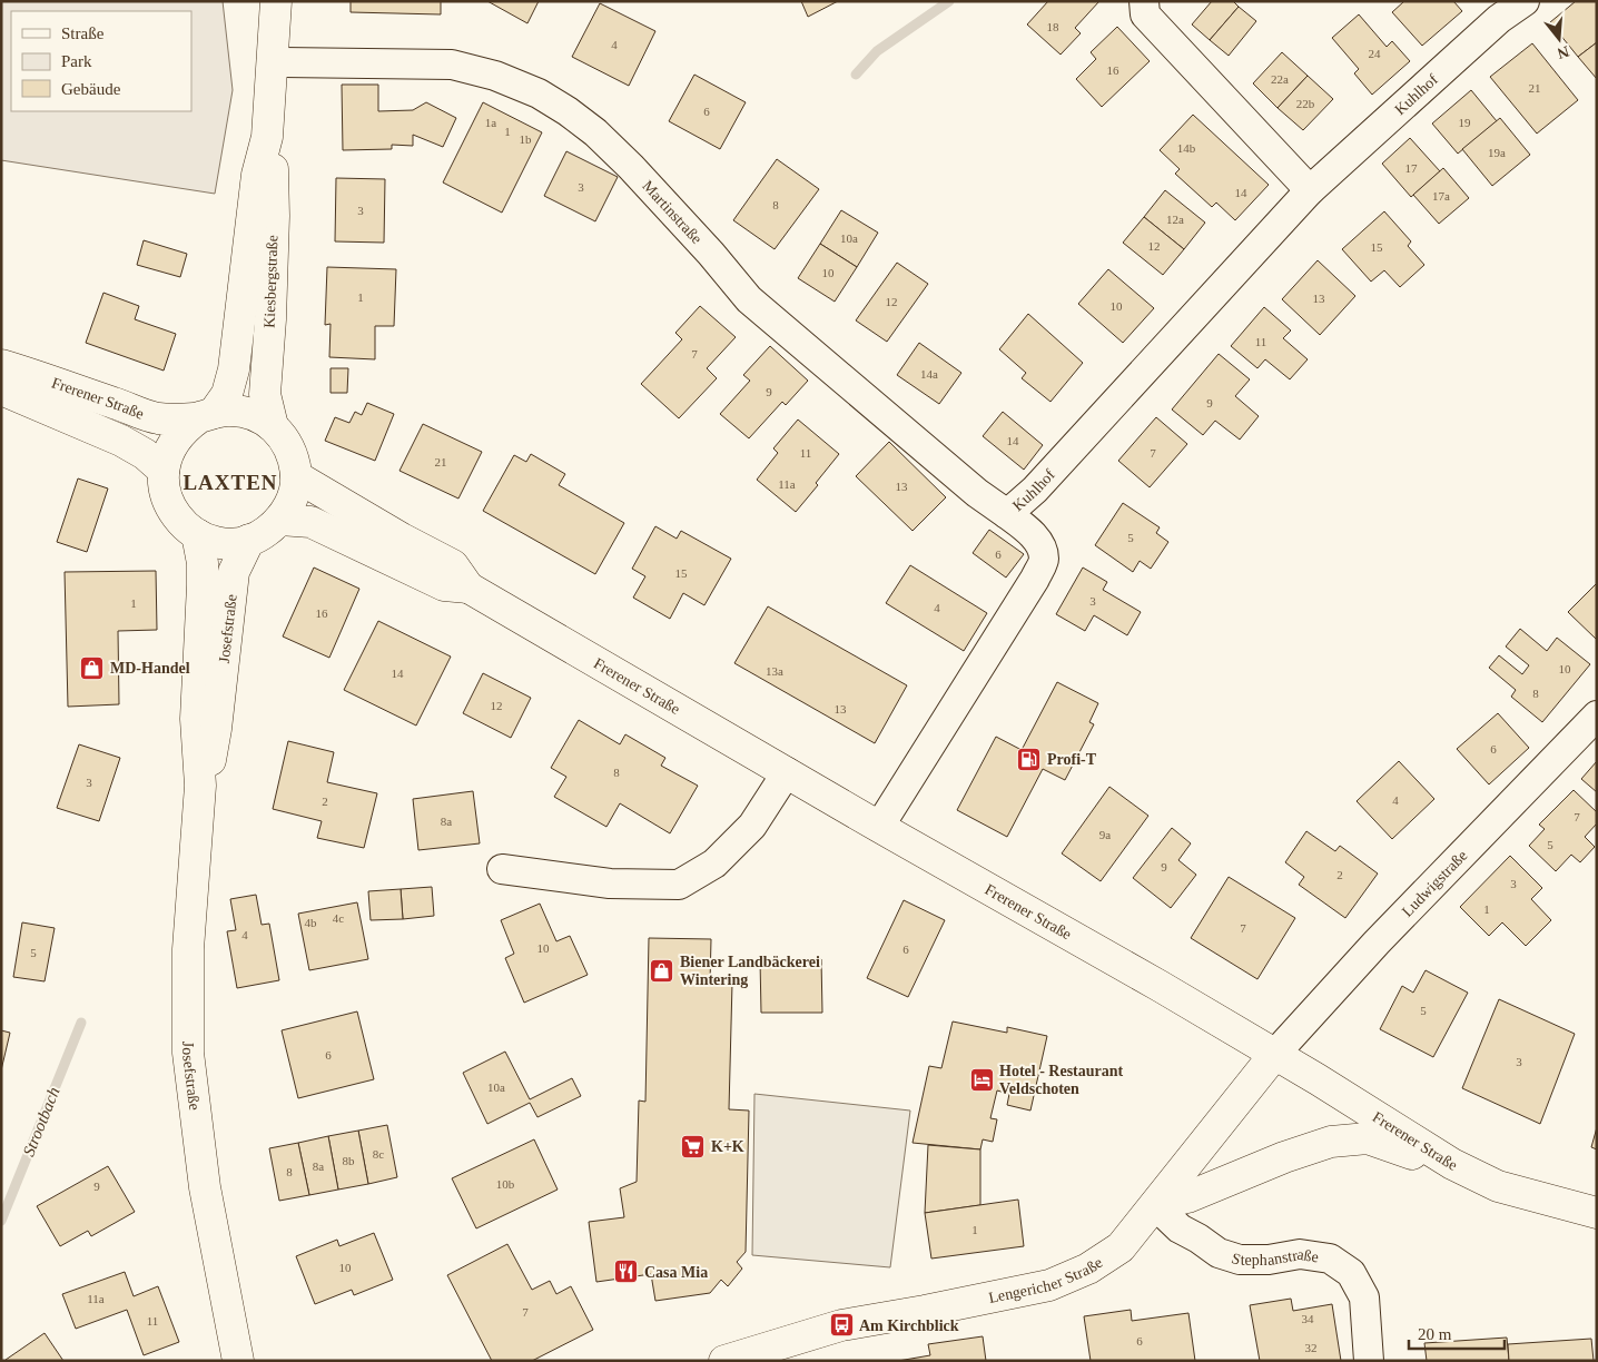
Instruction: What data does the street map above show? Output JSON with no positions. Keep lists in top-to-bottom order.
{
  "streets": {
    "main road": [
      "Kiesbergstraße",
      "Frerener Straße",
      "Josefstraße",
      "Lengericher Straße"
    ],
    "street": [
      "Kuhlhof",
      "Martinstraße",
      "Ludwigstraße",
      "Stephanstraße"
    ]
  },
  "crossings": [
    ["Kuhlhof", "Martinstraße"],
    ["Kuhlhof", "Frerener Straße"],
    ["Martinstraße", "Kiesbergstraße"],
    ["Kiesbergstraße", "Frerener Straße"],
    ["Kiesbergstraße", "Josefstraße"],
    ["Frerener Straße", "Josefstraße"],
    ["Frerener Straße", "Ludwigstraße"],
    ["Frerener Straße", "Lengericher Straße"],
    ["Ludwigstraße", "Lengericher Straße"],
    ["Stephanstraße", "Lengericher Straße"]
  ],
  "districts": ["LAXTEN"],
  "water": ["Strootbach"],
  "places": {
    "shop": ["MD-Handel", "Biener Landbäckerei Wintering"],
    "fuel station": ["Profi-T"],
    "hotel": ["Hotel - Restaurant Veldschoten"],
    "supermarket": ["K+K"],
    "restaurant": ["Casa Mia"],
    "bus stop": ["Am Kirchblick"]
  },
  "house_numbers": [
    "18",
    "4",
    "24",
    "16",
    "22a",
    "21",
    "22b",
    "6",
    "1a",
    "19",
    "1",
    "1b",
    "14b",
    "19a",
    "17",
    "3",
    "14",
    "17a",
    "8",
    "3",
    "12a",
    "10a",
    "12",
    "15",
    "10",
    "1",
    "13",
    "12",
    "10",
    "11",
    "7",
    "14a",
    "9",
    "9",
    "14",
    "11",
    "7",
    "21",
    "11a",
    "13",
    "5",
    "6",
    "15",
    "3",
    "1",
    "4",
    "16",
    "10",
    "13a",
    "14",
    "8",
    "12",
    "13",
    "6",
    "8",
    "3",
    "4",
    "2",
    "7",
    "8a",
    "9a",
    "5",
    "9",
    "2",
    "3",
    "1",
    "4c",
    "4b",
    "7",
    "4",
    "10",
    "6",
    "5",
    "5",
    "6",
    "3",
    "10a",
    "8c",
    "8b",
    "8a",
    "8",
    "10b",
    "9",
    "1",
    "10",
    "11a",
    "7",
    "34",
    "11",
    "6",
    "32"
  ],
  "legend": ["Straße", "Park", "Gebäude"],
  "scale_bar": "20 m",
  "north": "bottom"
}
